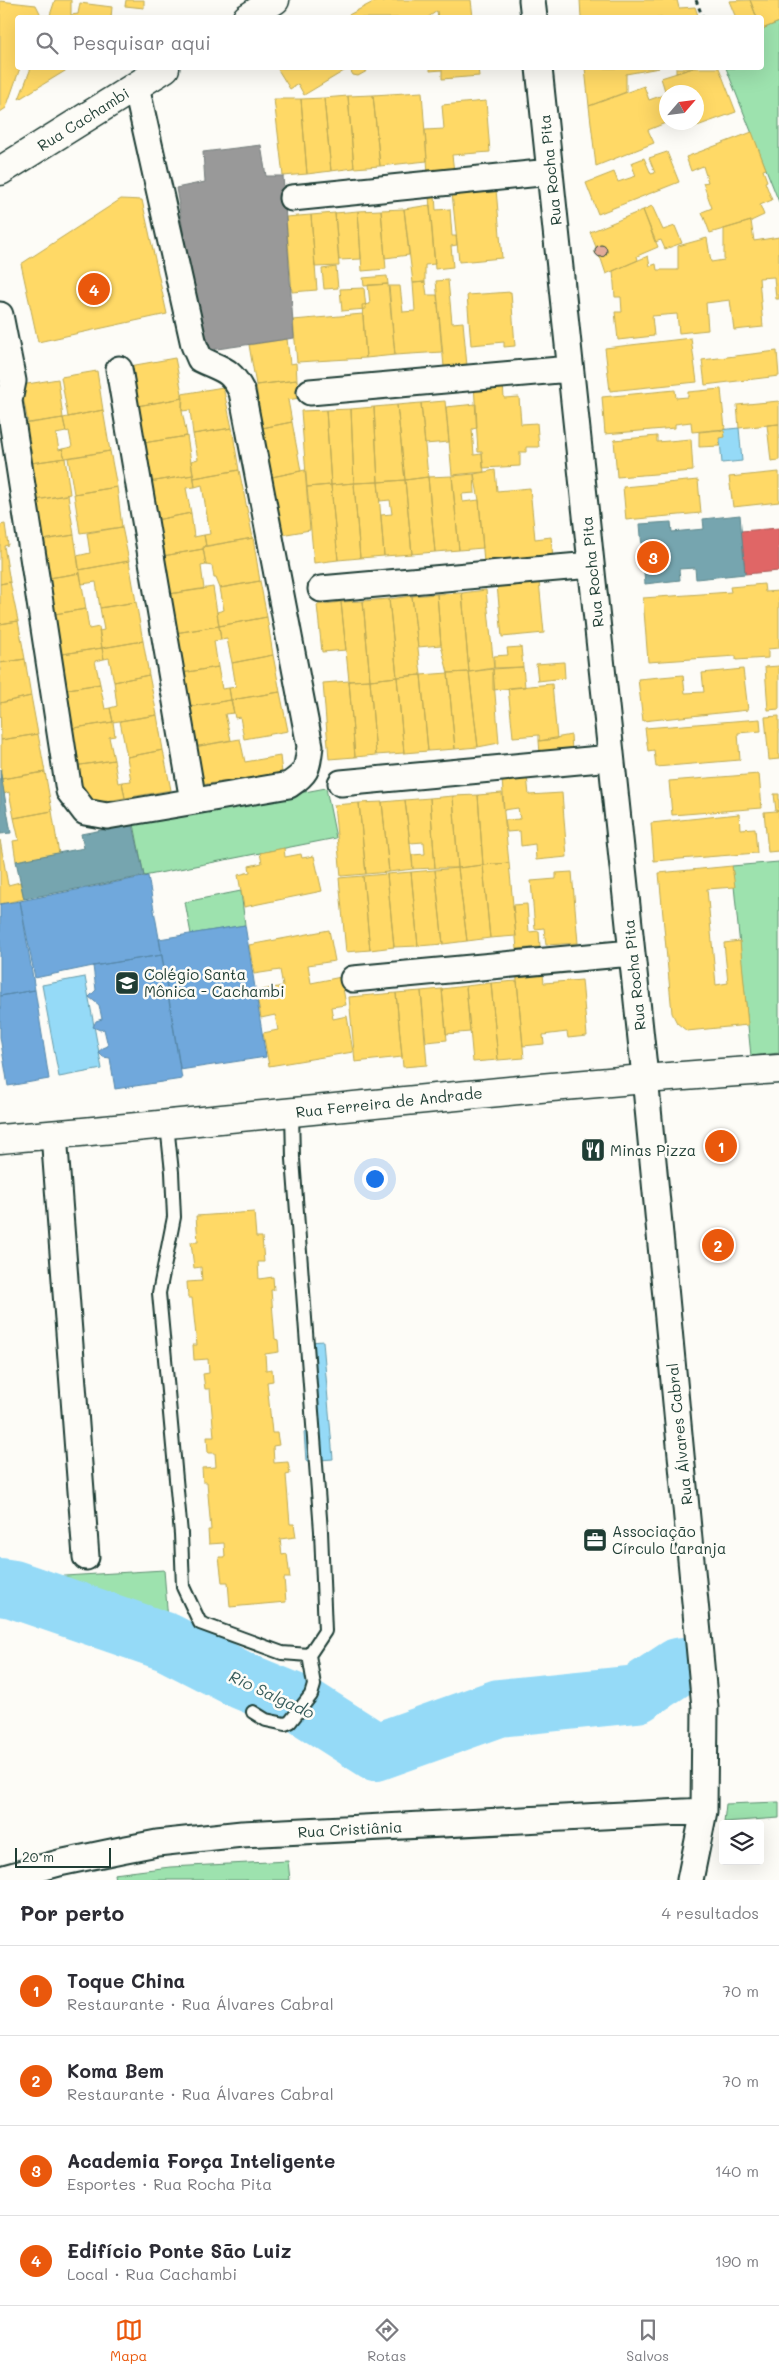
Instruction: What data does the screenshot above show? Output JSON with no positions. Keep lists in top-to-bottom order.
{
  "streets": {
    "street": [
      "Rua Cachambi",
      "Rua Rocha Pita",
      "Rua Ferreira de Andrade",
      "Rua Álvares Cabral",
      "Rua Cristiânia"
    ]
  },
  "crossings": [
    ["Rua Rocha Pita", "Rua Ferreira de Andrade"],
    ["Rua Rocha Pita", "Rua Álvares Cabral"],
    ["Rua Ferreira de Andrade", "Rua Álvares Cabral"],
    ["Rua Álvares Cabral", "Rua Cristiânia"]
  ],
  "water": ["Rio Salgado"],
  "places": {
    "school or university": ["Colégio Santa Mônica - Cachambi"],
    "restaurant": ["Minas Pizza"],
    "office": ["Associação Círculo Laranja"]
  },
  "scale_bar": "20 m",
  "north": "top right",
  "page": {
    "search": "Pesquisar aqui",
    "pins": [
      "4",
      "3",
      "1",
      "2"
    ],
    "scale": "20 m",
    "heading": ["Por perto", "4 resultados"],
    "list": [
      {
        "mark": "1",
        "name": "Toque China",
        "note": "Restaurante · Rua Álvares Cabral",
        "value": "70 m"
      },
      {
        "mark": "2",
        "name": "Koma Bem",
        "note": "Restaurante · Rua Álvares Cabral",
        "value": "70 m"
      },
      {
        "mark": "3",
        "name": "Academia Força Inteligente",
        "note": "Esportes · Rua Rocha Pita",
        "value": "140 m"
      },
      {
        "mark": "4",
        "name": "Edifício Ponte São Luiz",
        "note": "Local · Rua Cachambi",
        "value": "190 m"
      }
    ],
    "nav": ["Mapa", "Rotas", "Salvos"]
  }
}
